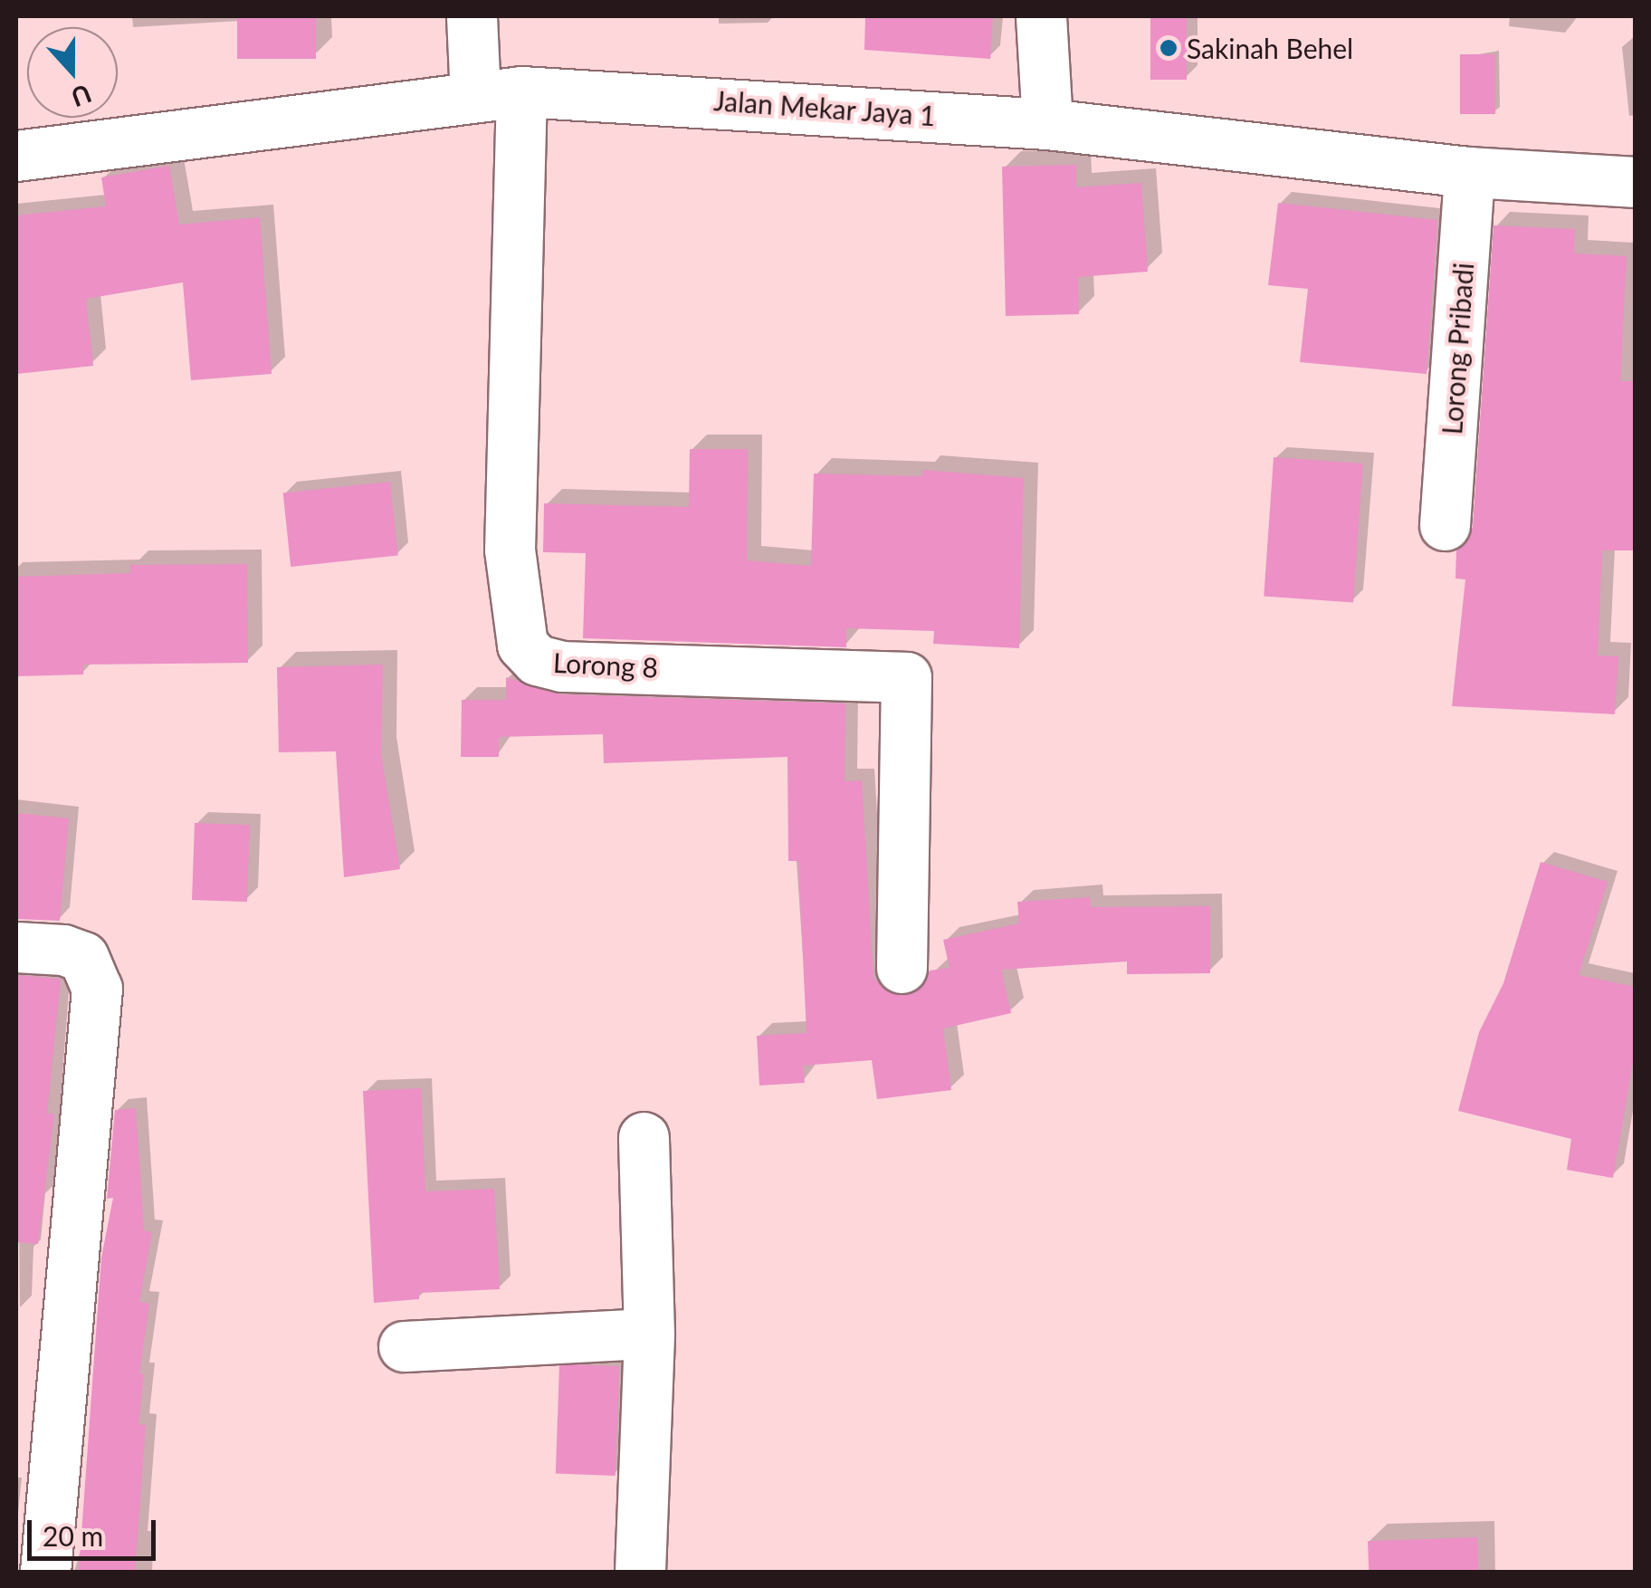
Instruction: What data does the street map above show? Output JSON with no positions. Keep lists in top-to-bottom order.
{
  "streets": {
    "street": ["Jalan Mekar Jaya 1", "Lorong Pribadi", "Lorong 8"]
  },
  "crossings": [
    ["Jalan Mekar Jaya 1", "Lorong Pribadi"],
    ["Jalan Mekar Jaya 1", "Lorong 8"]
  ],
  "places": ["Sakinah Behel"],
  "scale_bar": "20 m",
  "north": "bottom"
}
